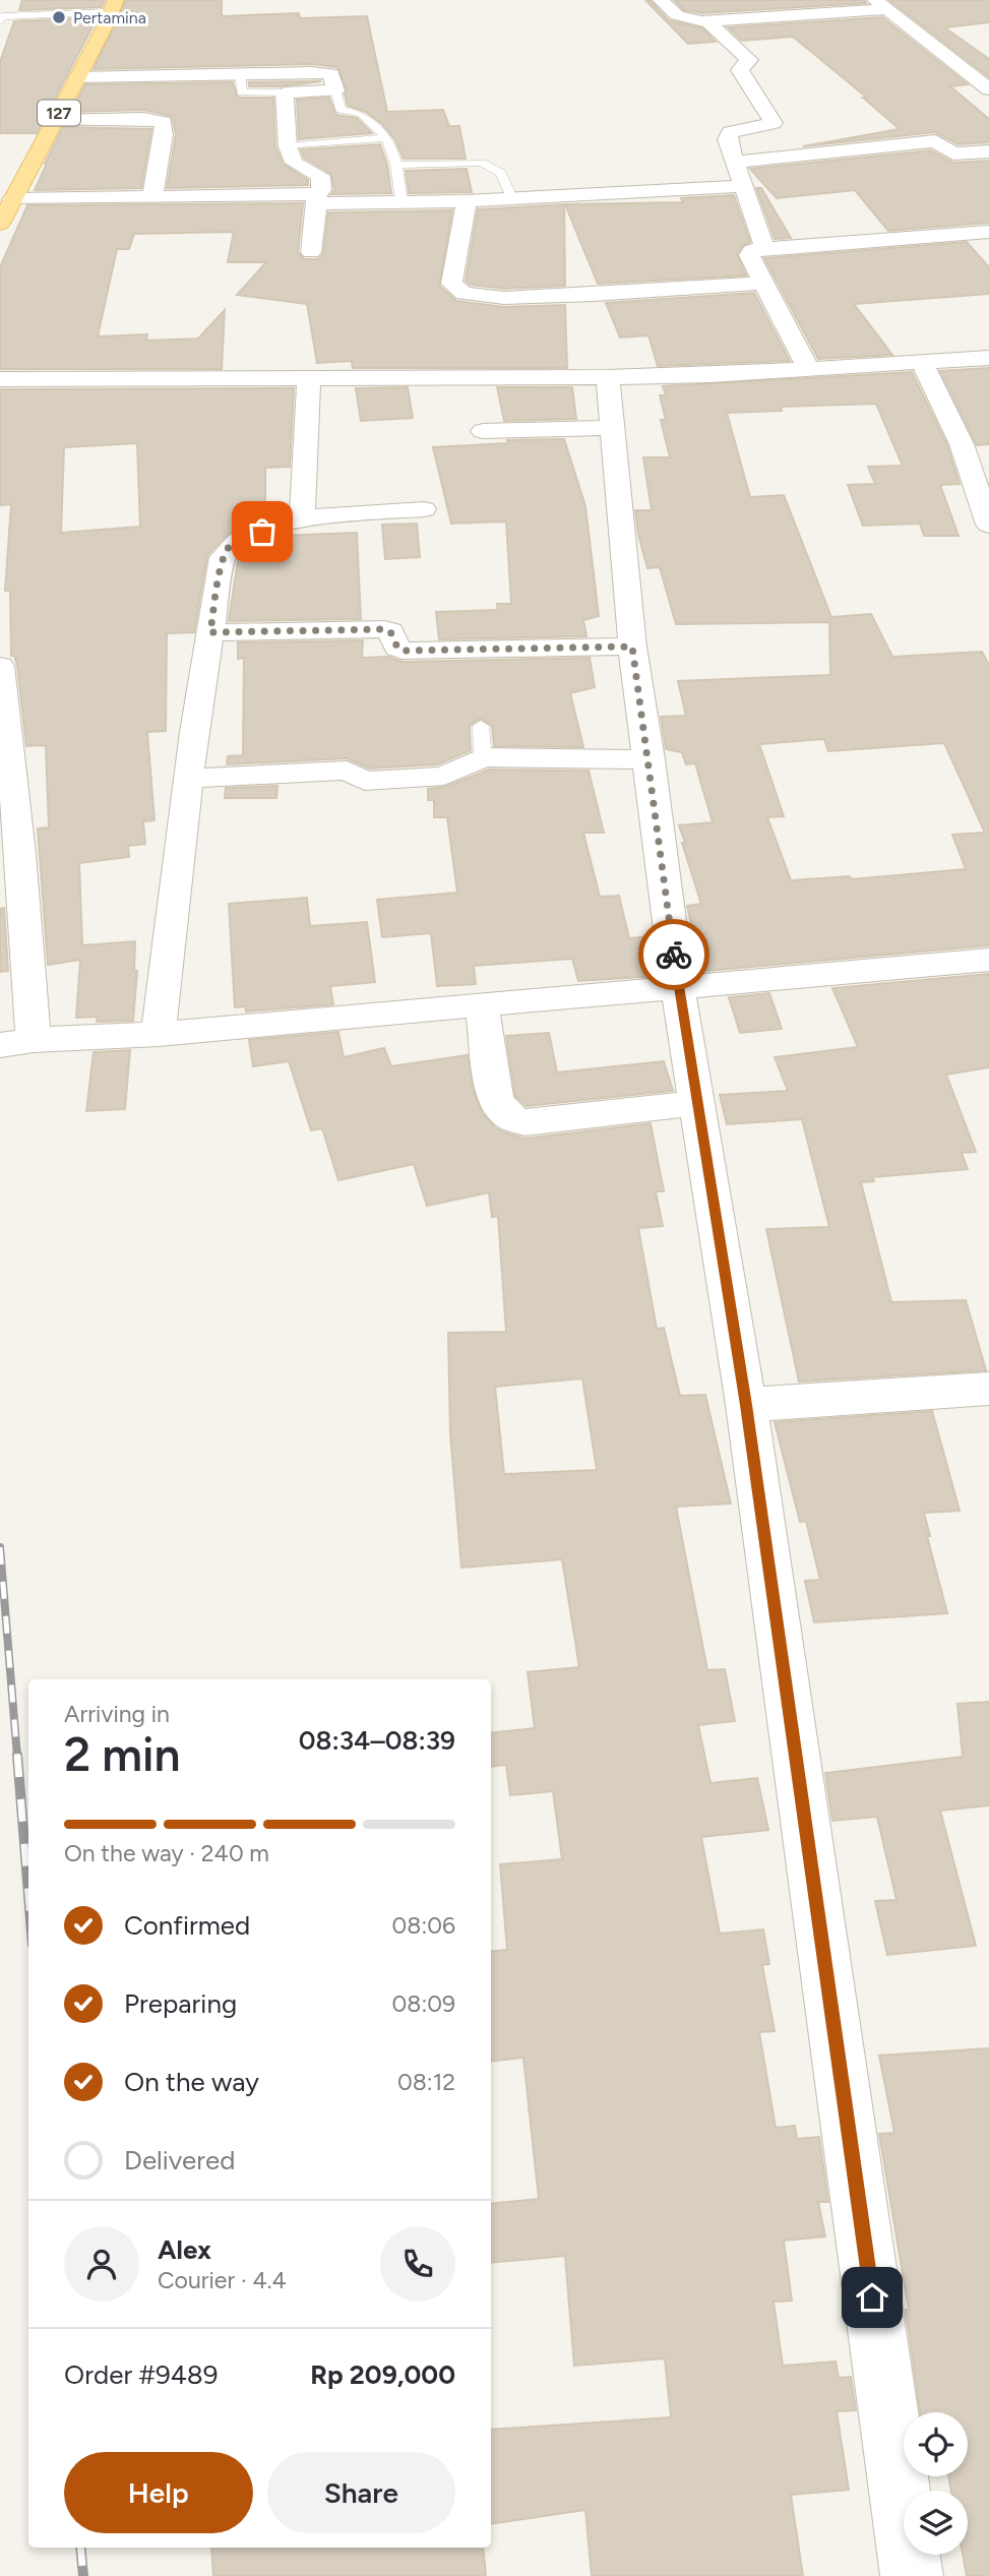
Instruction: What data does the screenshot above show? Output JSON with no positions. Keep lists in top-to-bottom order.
{
  "streets": {
    "main road": ["127"]
  },
  "places": ["Pertamina"],
  "page": {
    "heading": ["2 min", "Arriving in", "08:34–08:39"],
    "panel": [
      "Alex",
      "Courier · 4.4",
      "Order #9489",
      "Rp 209,000"
    ],
    "bar": "On the way · 240 m",
    "list": [
      ["Confirmed", "08:06"],
      ["Preparing", "08:09"],
      ["On the way", "08:12"],
      "Delivered"
    ],
    "buttons": ["Help", "Share"]
  }
}
